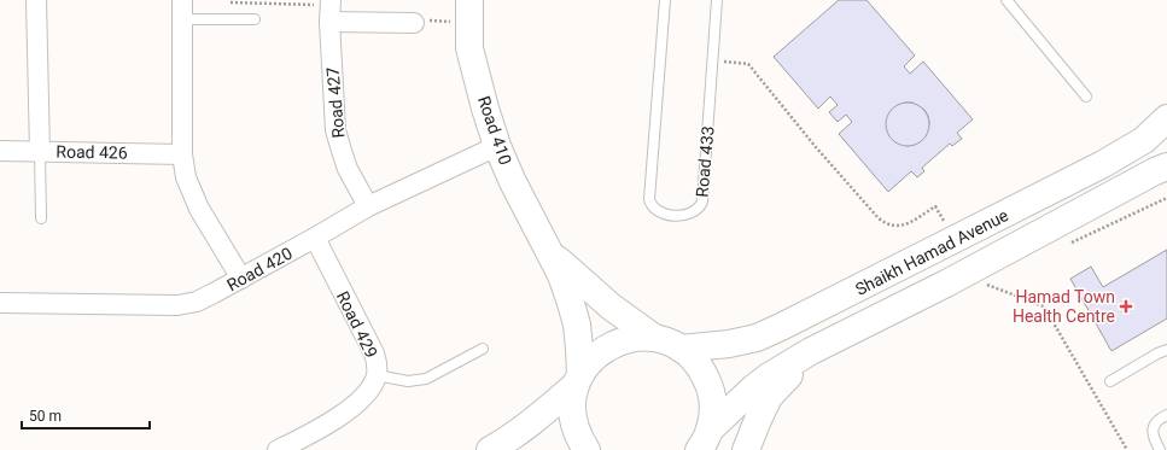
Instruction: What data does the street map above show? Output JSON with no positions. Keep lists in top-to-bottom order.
{
  "streets": {
    "main road": ["Road 410", "Shaikh Hamad Avenue"],
    "street": [
      "Road 427",
      "Road 426",
      "Road 420",
      "Road 429"
    ],
    "lane": ["Road 433"]
  },
  "crossings": [
    ["Road 427", "Road 420"],
    ["Road 410", "Road 420"],
    ["Road 420", "Road 429"]
  ],
  "places": {
    "health": ["Hamad Town Health Centre"]
  },
  "scale_bar": "50 m"
}
